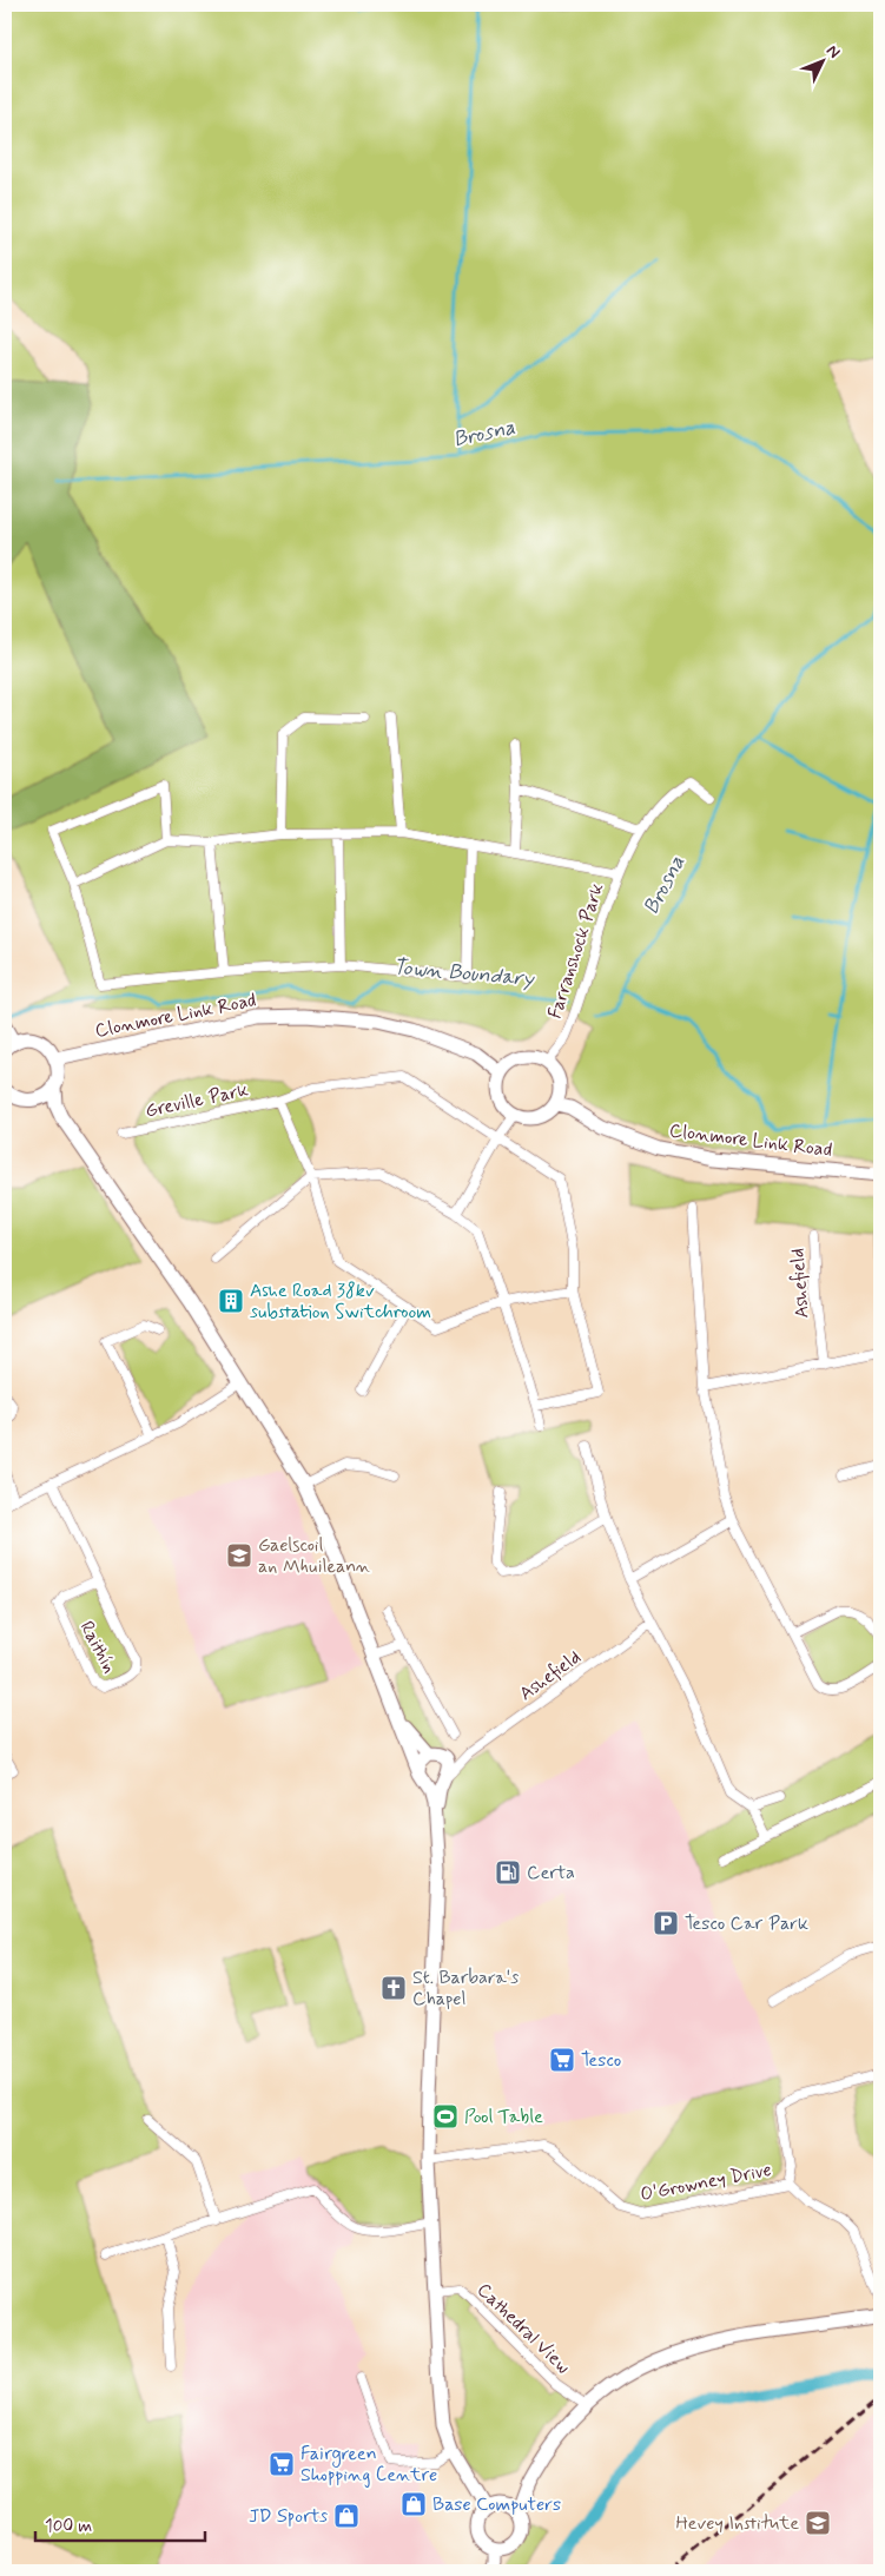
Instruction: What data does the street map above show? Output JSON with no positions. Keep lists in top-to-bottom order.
{
  "streets": {
    "street": [
      "Farranshock Park",
      "Clonmore Link Road",
      "Greville Park",
      "Ashefield",
      "Raithín",
      "O'Growney Drive",
      "Cathedral View"
    ]
  },
  "crossings": [
    ["Farranshock Park", "Clonmore Link Road"]
  ],
  "water": ["Brosna", "Town Boundary"],
  "places": {
    "building": ["Ashe Road 38kv substation Switchroom"],
    "school or university": ["Gaelscoil an Mhuileann", "Hevey Institute"],
    "fuel station": ["Certa"],
    "parking": ["Tesco Car Park"],
    "church": ["St. Barbara's Chapel"],
    "supermarket": ["Tesco", "Fairgreen Shopping Centre"],
    "sports": ["Pool Table"],
    "shop": ["Base Computers", "JD Sports"]
  },
  "scale_bar": "100 m",
  "north": "top right"
}
